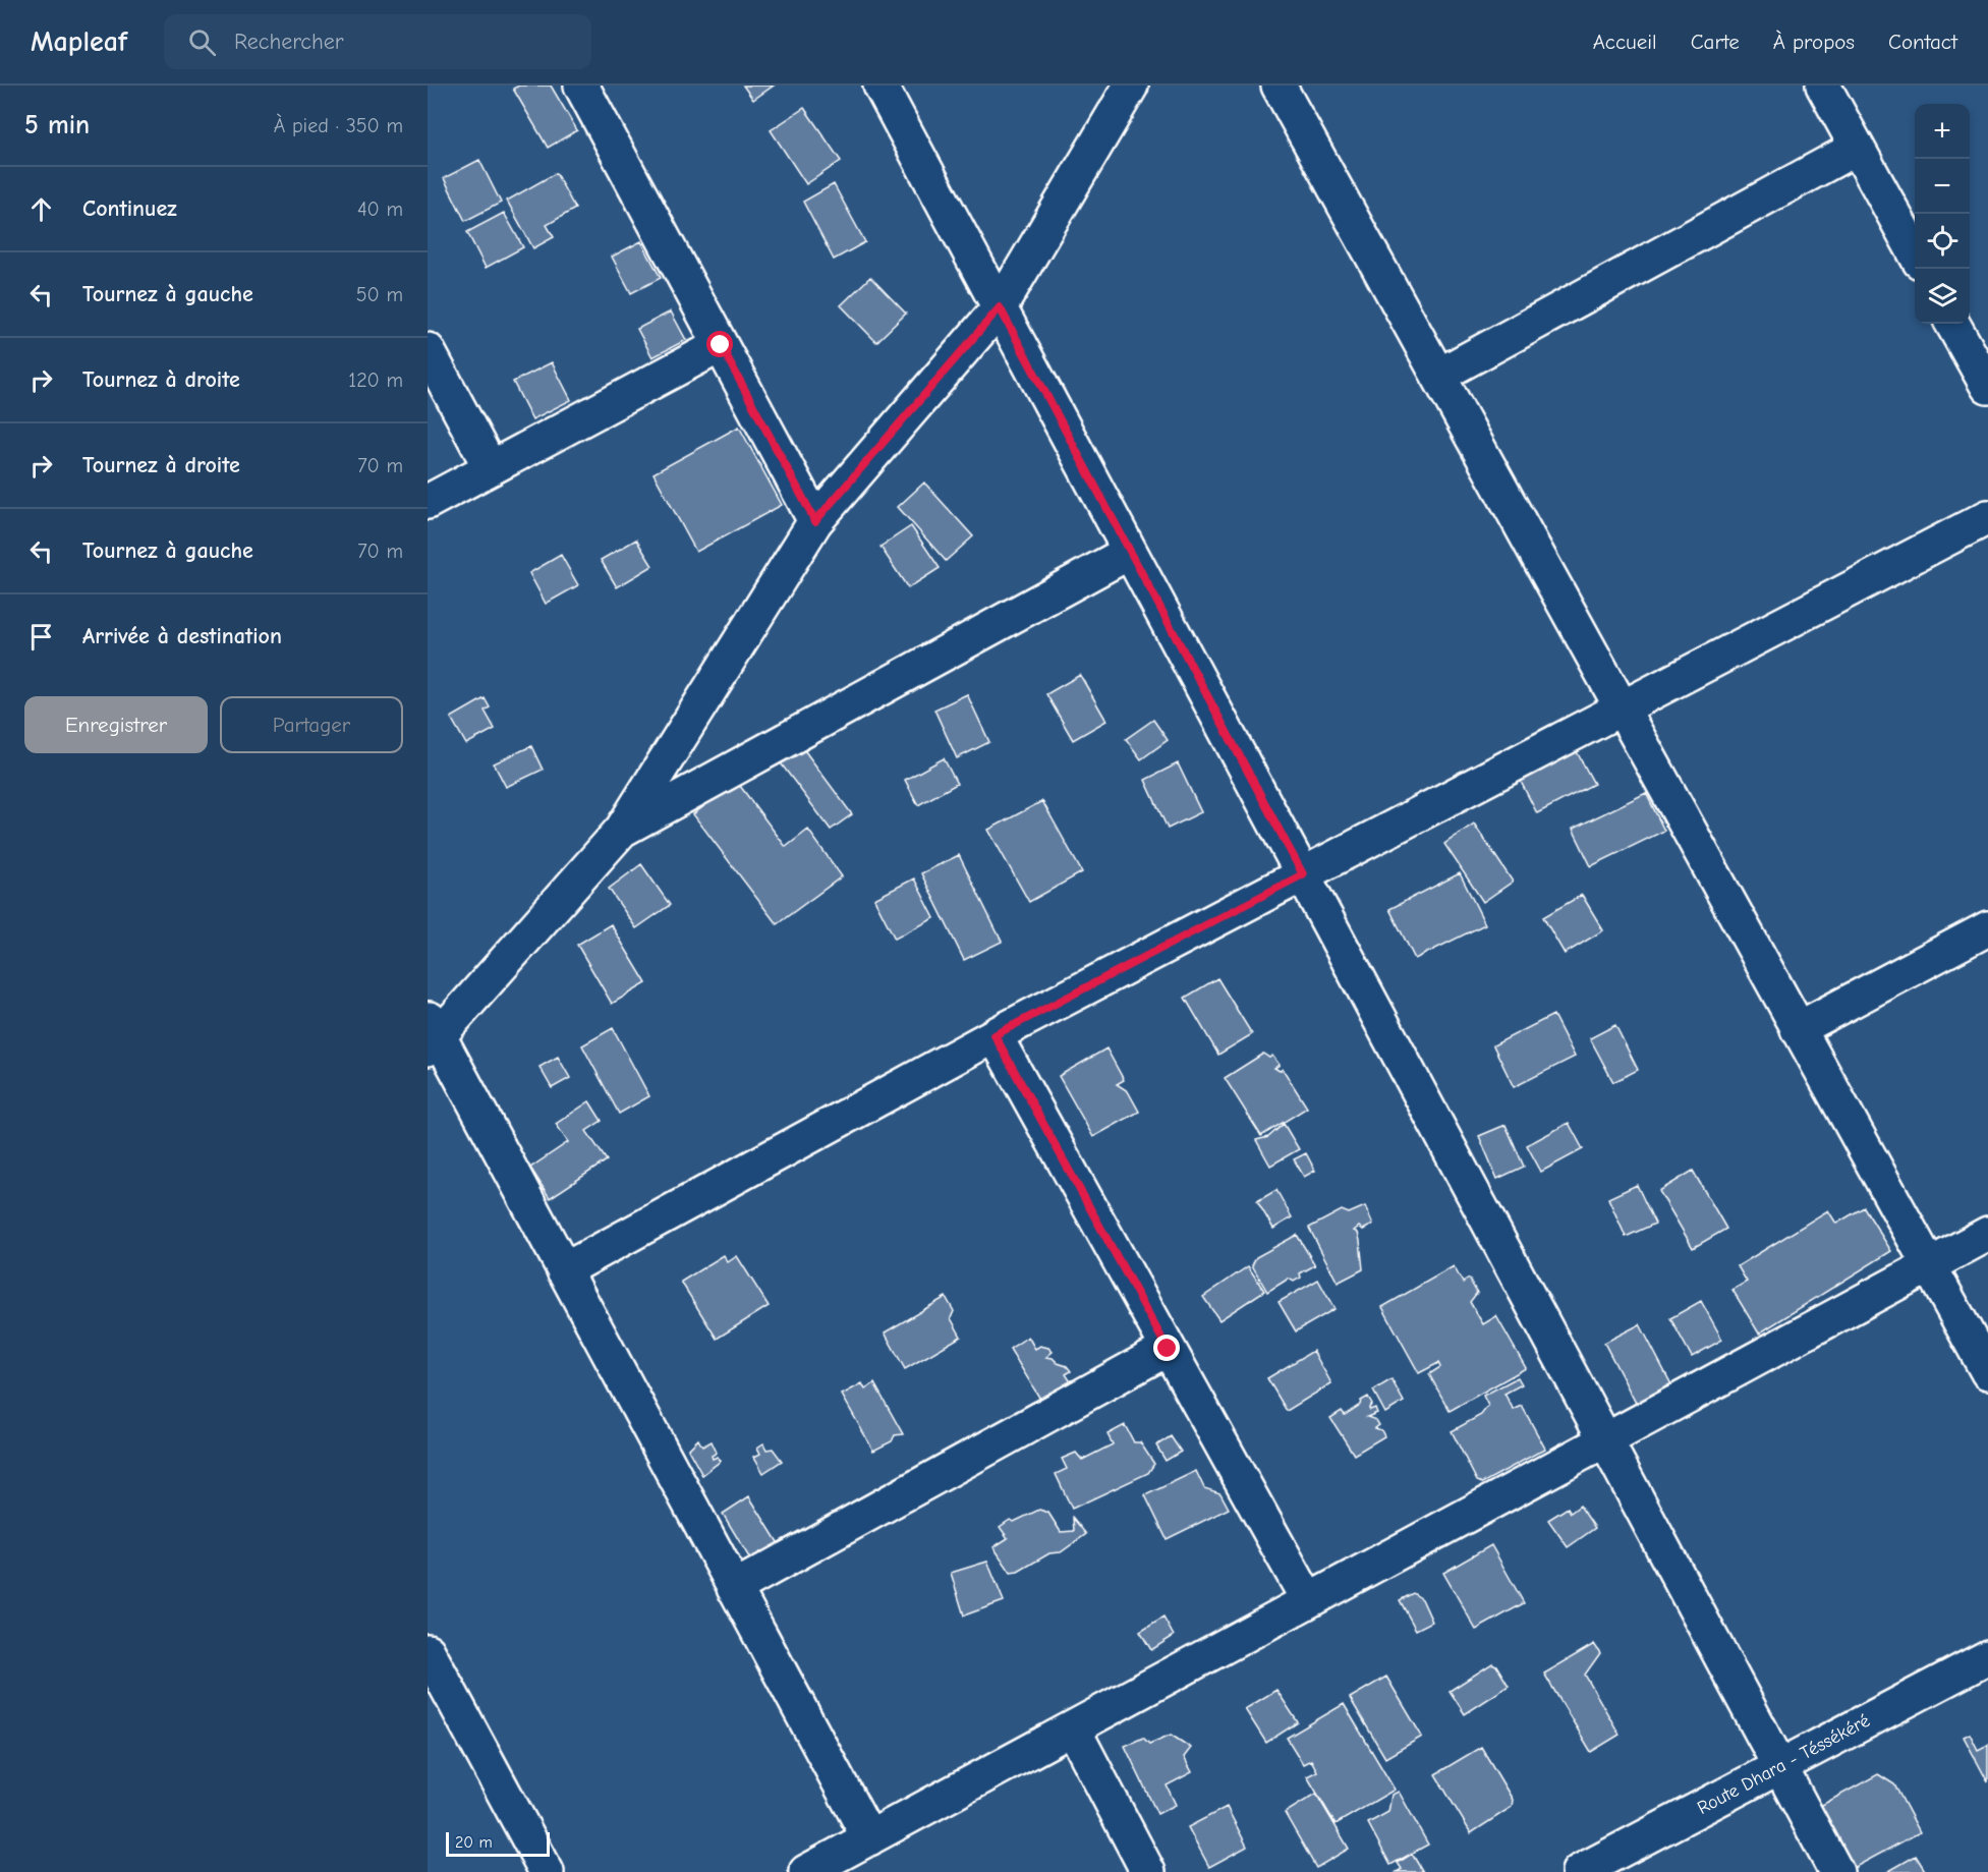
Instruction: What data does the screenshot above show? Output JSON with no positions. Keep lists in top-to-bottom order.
{
  "streets": {
    "street": ["Route Dhara - Téssékéré"]
  },
  "scale_bar": "20 m",
  "page": {
    "header": "Mapleaf",
    "search": "Rechercher",
    "nav": [
      "Accueil",
      "Carte",
      "À propos",
      "Contact"
    ],
    "heading": ["5 min", "À pied · 350 m"],
    "map_buttons": ["+", "−"],
    "list": [
      ["Continuez", "40 m"],
      ["Tournez à gauche", "50 m"],
      ["Tournez à droite", "120 m"],
      ["Tournez à droite", "70 m"],
      ["Tournez à gauche", "70 m"],
      "Arrivée à destination"
    ],
    "buttons": ["Enregistrer", "Partager"],
    "scale": "20 m"
  }
}
